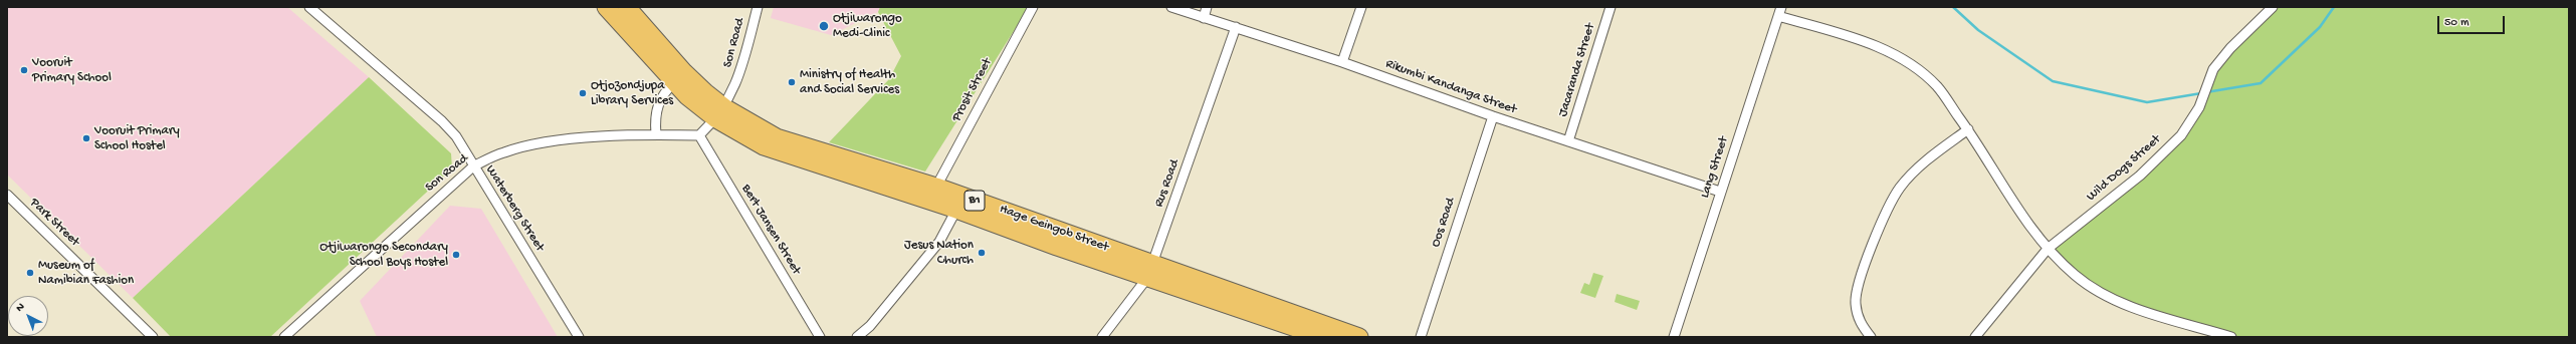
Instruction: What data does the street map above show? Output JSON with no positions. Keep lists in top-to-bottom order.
{
  "streets": {
    "highway": ["B1", "Hage Geingob Street"],
    "street": [
      "Son Road",
      "Jacaranda Street",
      "Rikumbi Kandanga Street",
      "Prosit Street",
      "Lang Street",
      "Wild Dogs Street",
      "Rus Road",
      "Waterberg Street",
      "Park Street",
      "Oos Road",
      "Bert Jansen Street"
    ]
  },
  "crossings": [
    ["Son Road", "Waterberg Street"],
    ["Son Road", "Hage Geingob Street"],
    ["Son Road", "Bert Jansen Street"],
    ["Jacaranda Street", "Rikumbi Kandanga Street"],
    ["Rikumbi Kandanga Street", "Lang Street"],
    ["Rikumbi Kandanga Street", "Rus Road"],
    ["Rikumbi Kandanga Street", "Oos Road"],
    ["Prosit Street", "Hage Geingob Street"],
    ["Rus Road", "Hage Geingob Street"]
  ],
  "places": [
    "Otjiwarongo Medi-Clinic",
    "Vooruit Primary School",
    "Ministry of Health and Social Services",
    "Otjozondjupa Library Services",
    "Vooruit Primary School Hostel",
    "Jesus Nation Church",
    "Otjiwarongo Secondary School Boys Hostel",
    "Museum of Namibian Fashion"
  ],
  "scale_bar": "50 m",
  "north": "top left"
}
